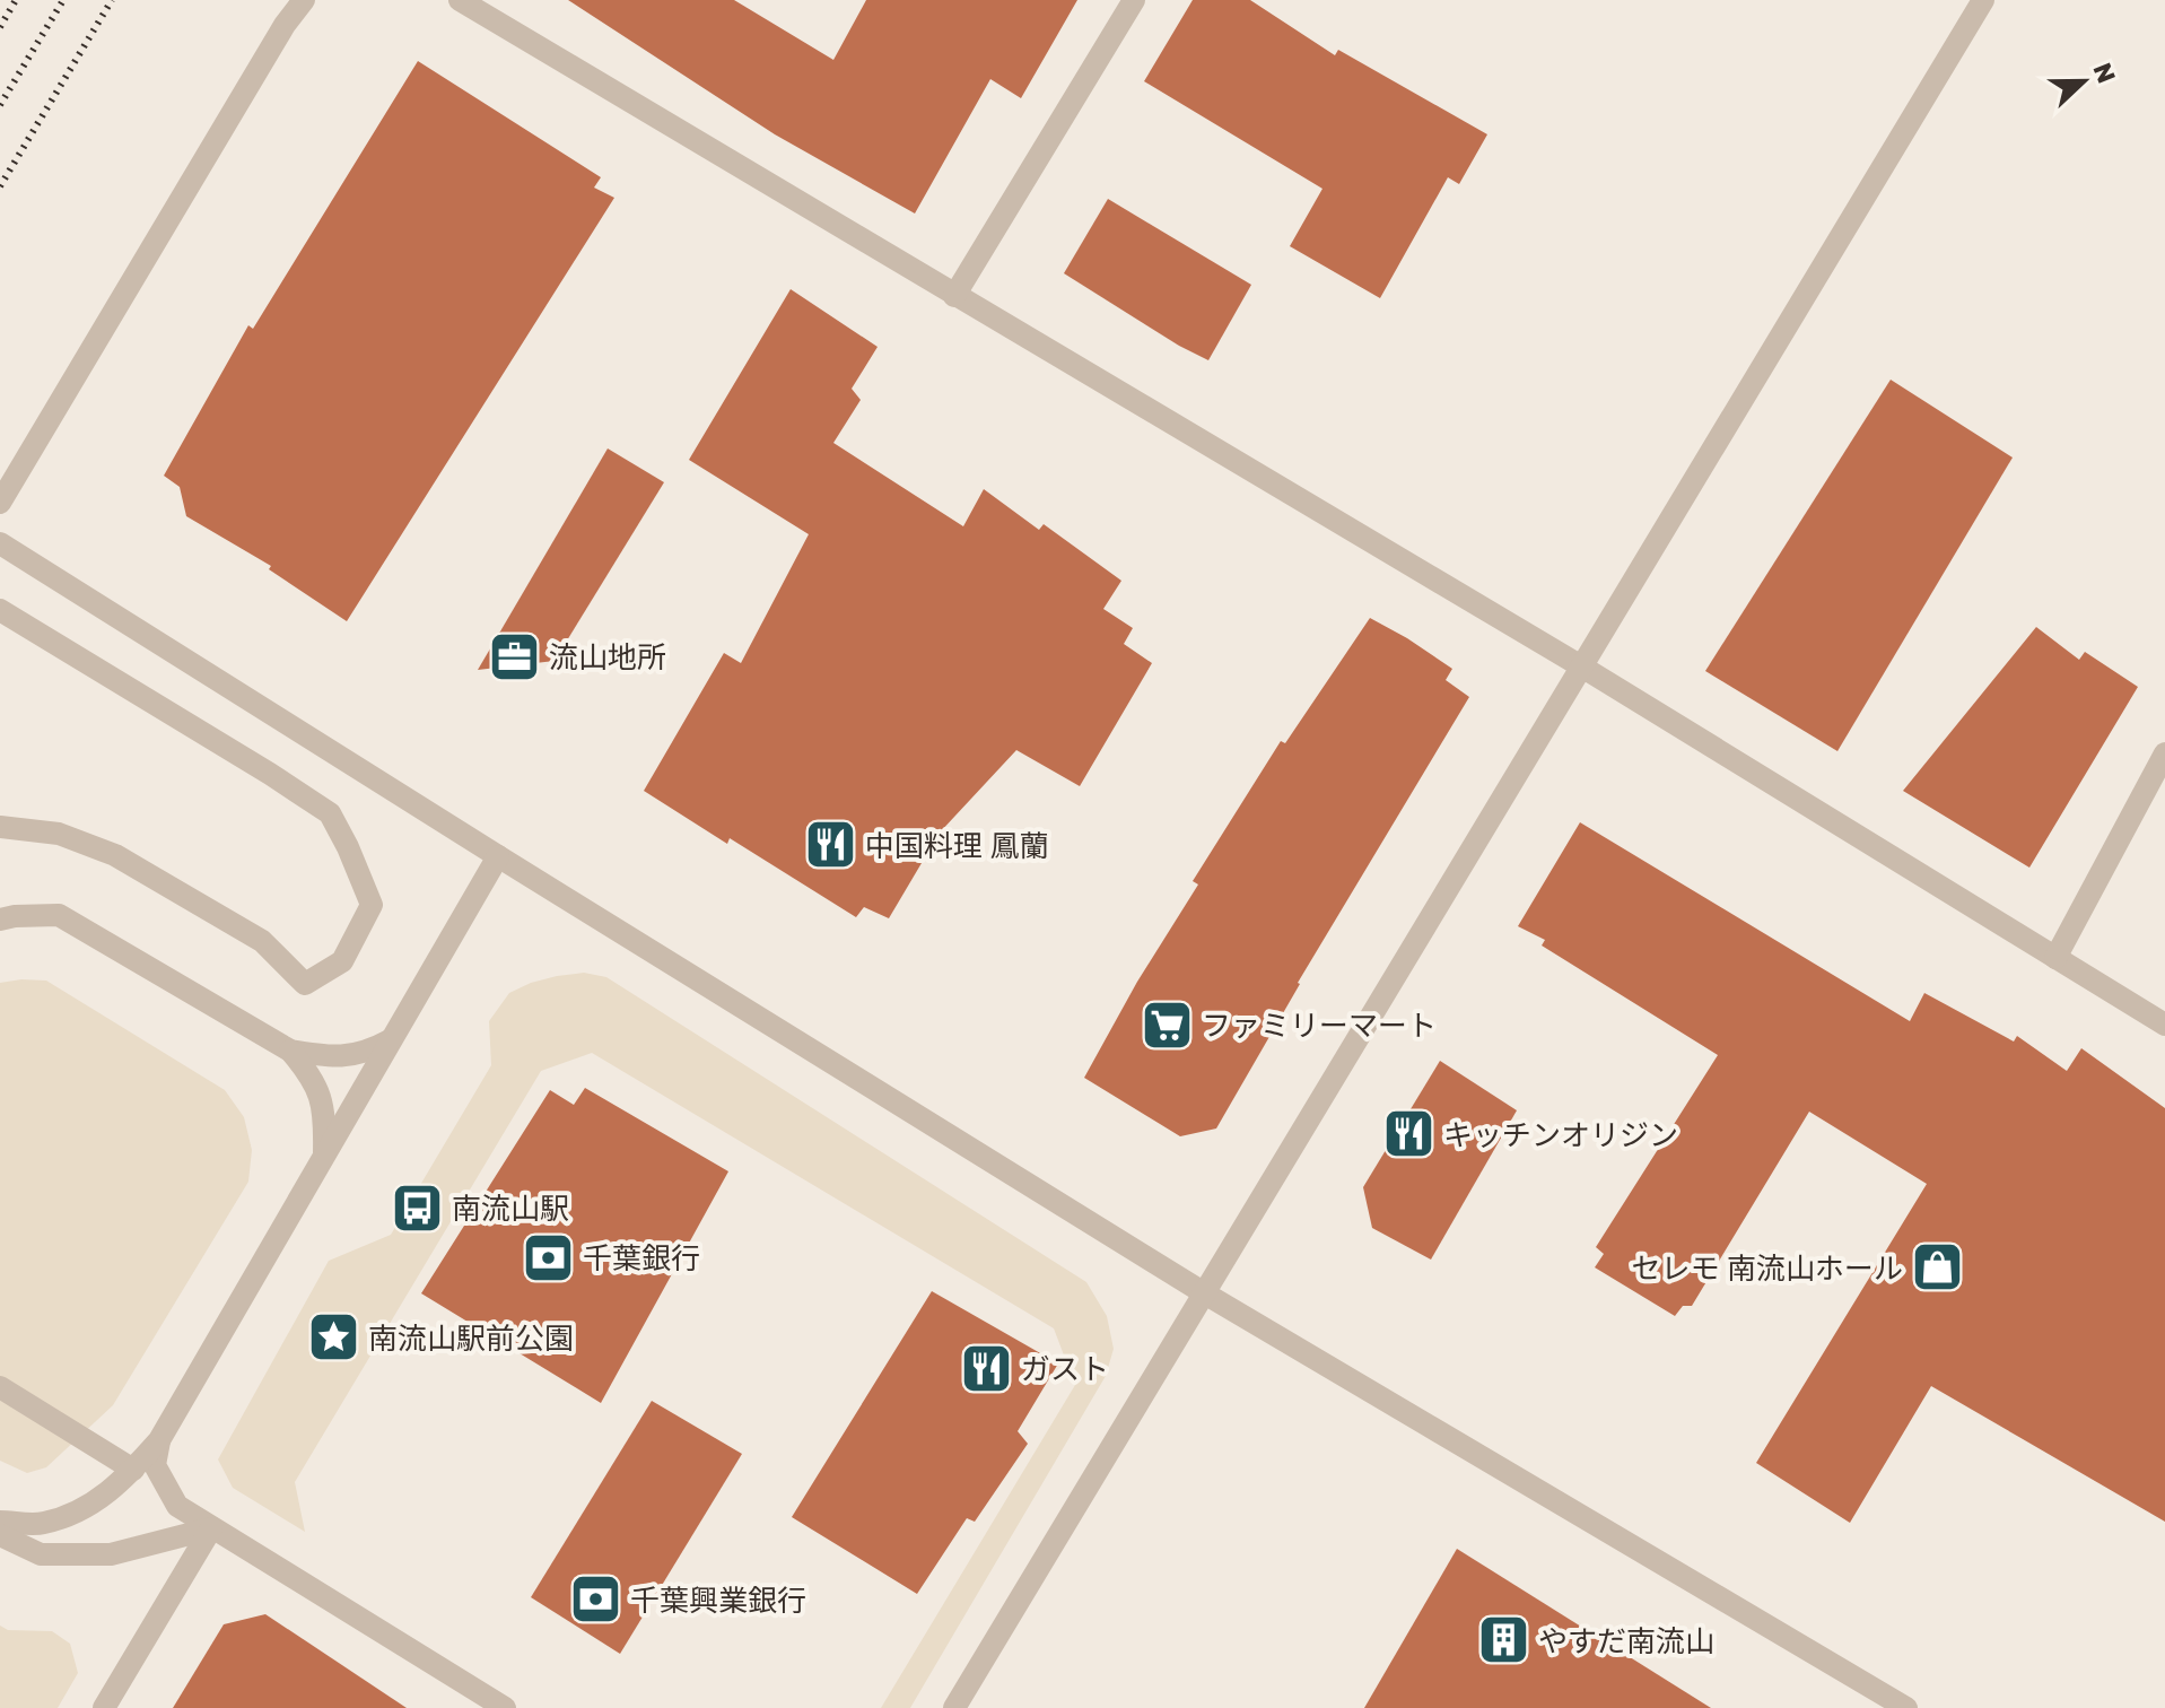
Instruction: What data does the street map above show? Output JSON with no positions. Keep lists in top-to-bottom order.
{
  "places": {
    "office": ["流山地所"],
    "restaurant": ["中国料理 鳳蘭", "キッチンオリジン", "ガスト"],
    "supermarket": ["ファミリーマート"],
    "bus stop": ["南流山駅"],
    "bank": ["千葉銀行", "千葉興業銀行"],
    "shop": ["セレモ 南流山ホール"],
    "place": ["南流山駅前公園"],
    "building": ["やすだ南流山"]
  },
  "north": "right"
}
